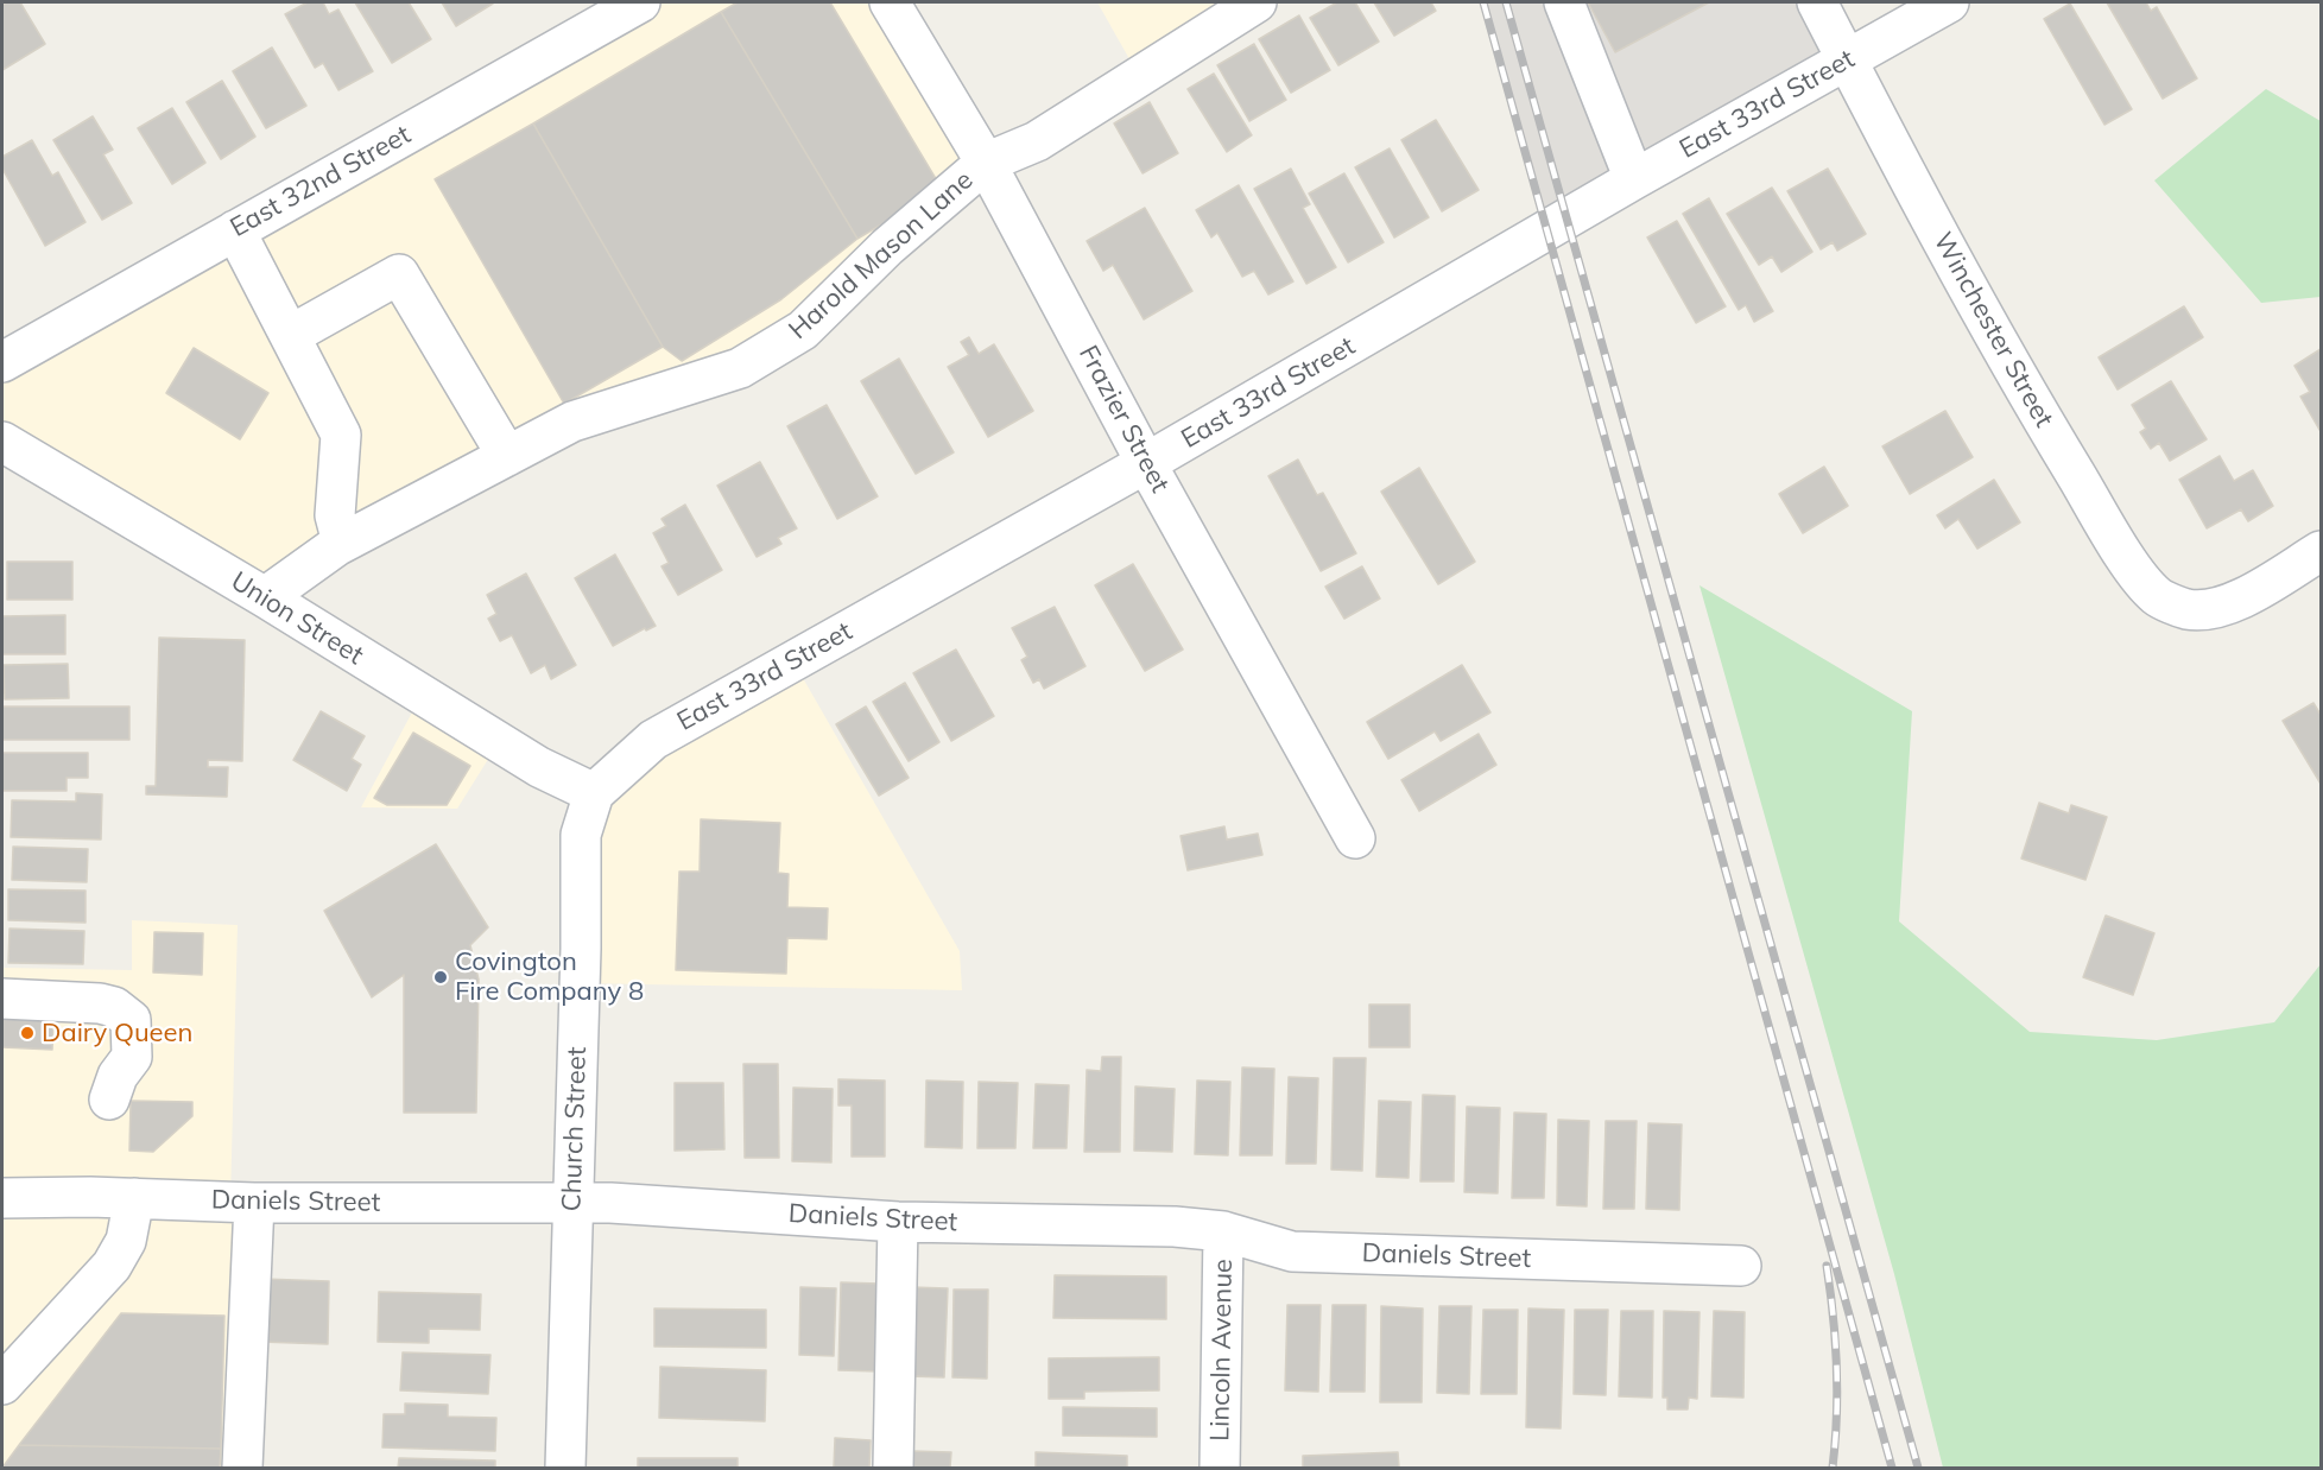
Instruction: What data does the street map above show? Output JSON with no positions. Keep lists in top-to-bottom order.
{
  "streets": {
    "street": [
      "East 33rd Street",
      "East 32nd Street",
      "Harold Mason Lane",
      "Winchester Street",
      "Frazier Street",
      "Union Street",
      "Church Street",
      "Daniels Street",
      "Lincoln Avenue"
    ]
  },
  "crossings": [
    ["East 33rd Street", "Winchester Street"],
    ["East 33rd Street", "Frazier Street"],
    ["East 33rd Street", "Union Street"],
    ["East 33rd Street", "Church Street"],
    ["Harold Mason Lane", "Frazier Street"],
    ["Harold Mason Lane", "Union Street"],
    ["Union Street", "Church Street"],
    ["Church Street", "Daniels Street"],
    ["Daniels Street", "Lincoln Avenue"]
  ],
  "places": ["Covington Fire Company 8", "Dairy Queen"]
}
